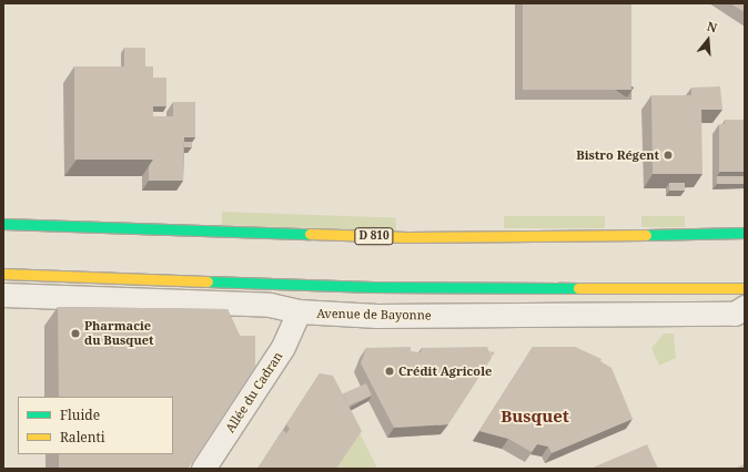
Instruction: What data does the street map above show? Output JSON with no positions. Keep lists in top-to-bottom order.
{
  "streets": {
    "main road": ["D 810"],
    "street": ["Avenue de Bayonne", "Allée du Cadran"]
  },
  "crossings": [
    ["Avenue de Bayonne", "Allée du Cadran"]
  ],
  "districts": ["Busquet"],
  "places": ["Bistro Régent", "Pharmacie du Busquet", "Crédit Agricole"],
  "legend": ["Fluide", "Ralenti"],
  "north": "top"
}
